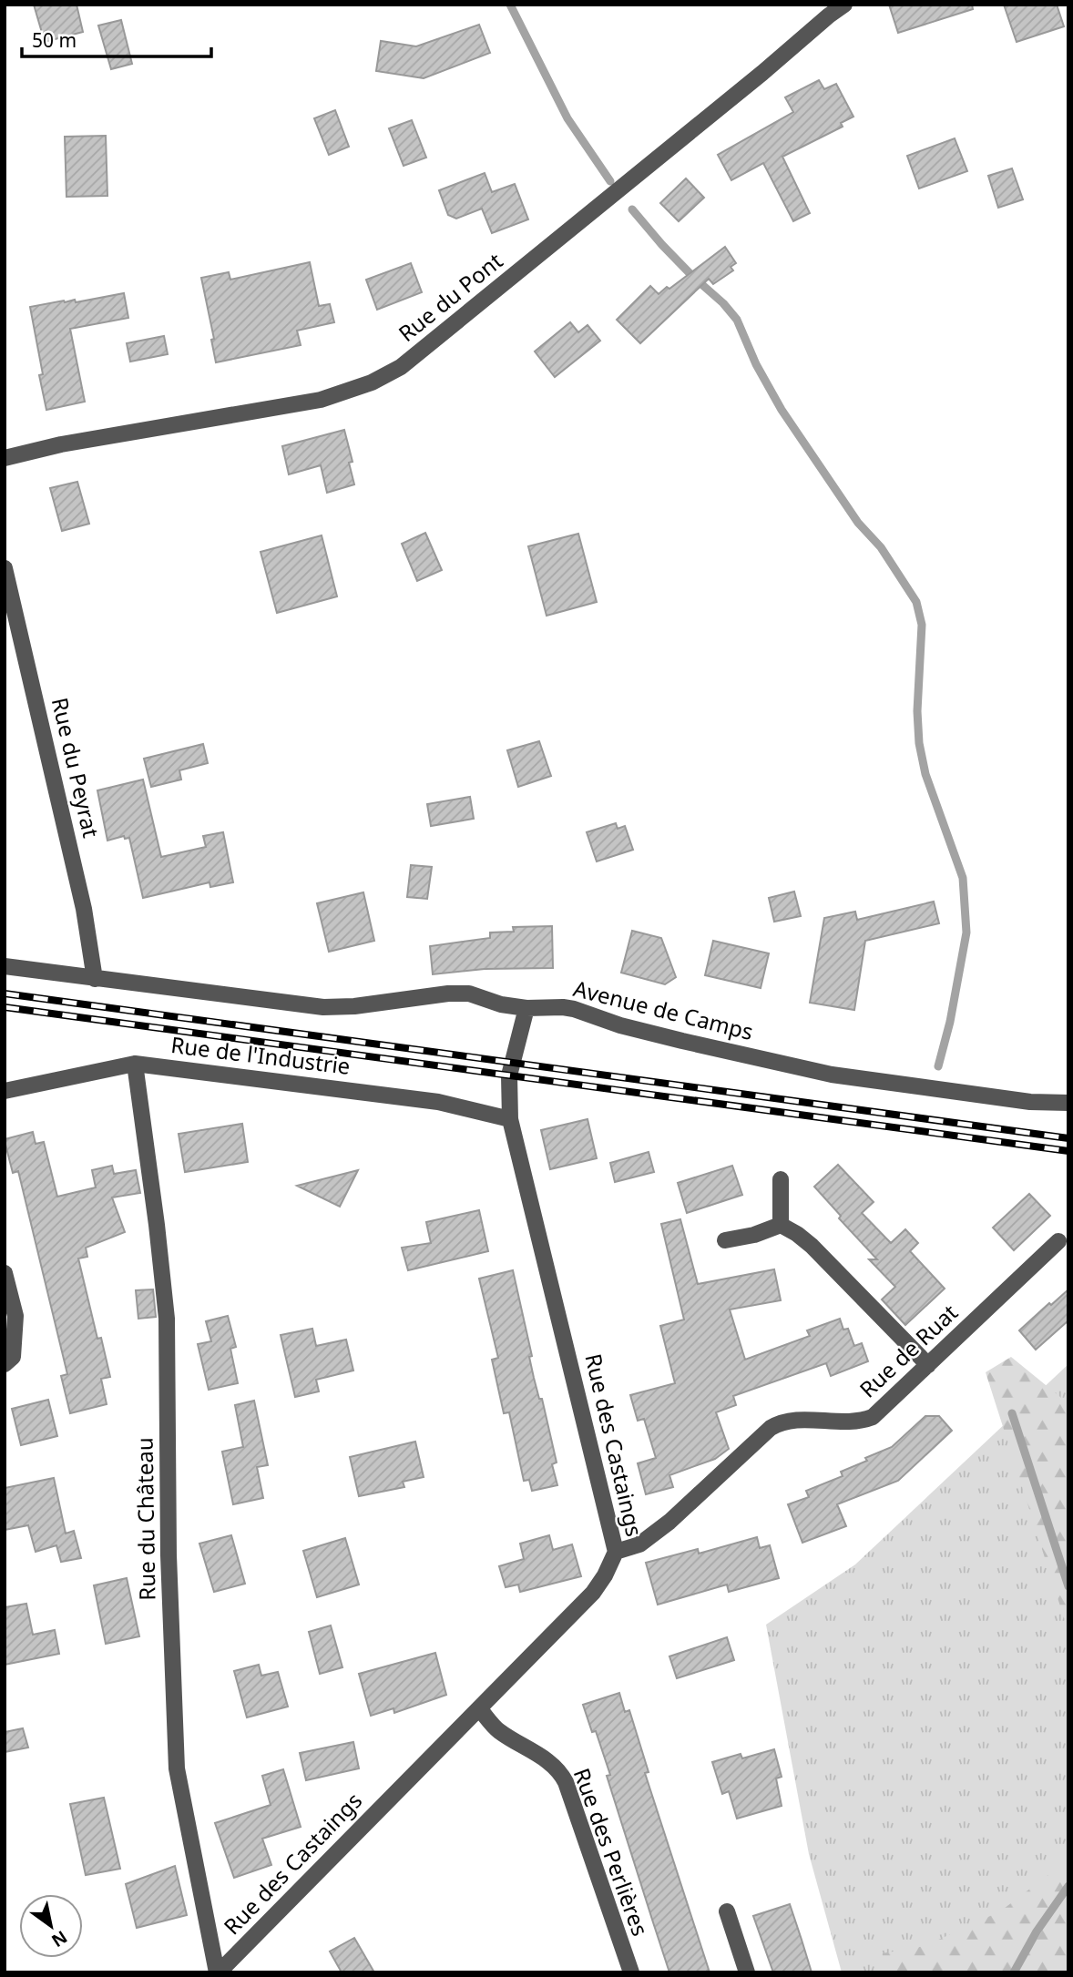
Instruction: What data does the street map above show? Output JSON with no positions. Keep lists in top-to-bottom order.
{
  "streets": {
    "street": [
      "Rue du Pont",
      "Rue du Peyrat",
      "Avenue de Camps",
      "Rue de l'Industrie",
      "Rue de Ruat",
      "Rue des Castaings",
      "Rue du Château",
      "Rue des Perlières"
    ]
  },
  "crossings": [
    ["Rue du Peyrat", "Avenue de Camps"],
    ["Avenue de Camps", "Rue des Castaings"],
    ["Rue de l'Industrie", "Rue des Castaings"],
    ["Rue de l'Industrie", "Rue du Château"],
    ["Rue de Ruat", "Rue des Castaings"],
    ["Rue des Castaings", "Rue du Château"],
    ["Rue des Castaings", "Rue des Perlières"]
  ],
  "scale_bar": "50 m",
  "north": "bottom right"
}
